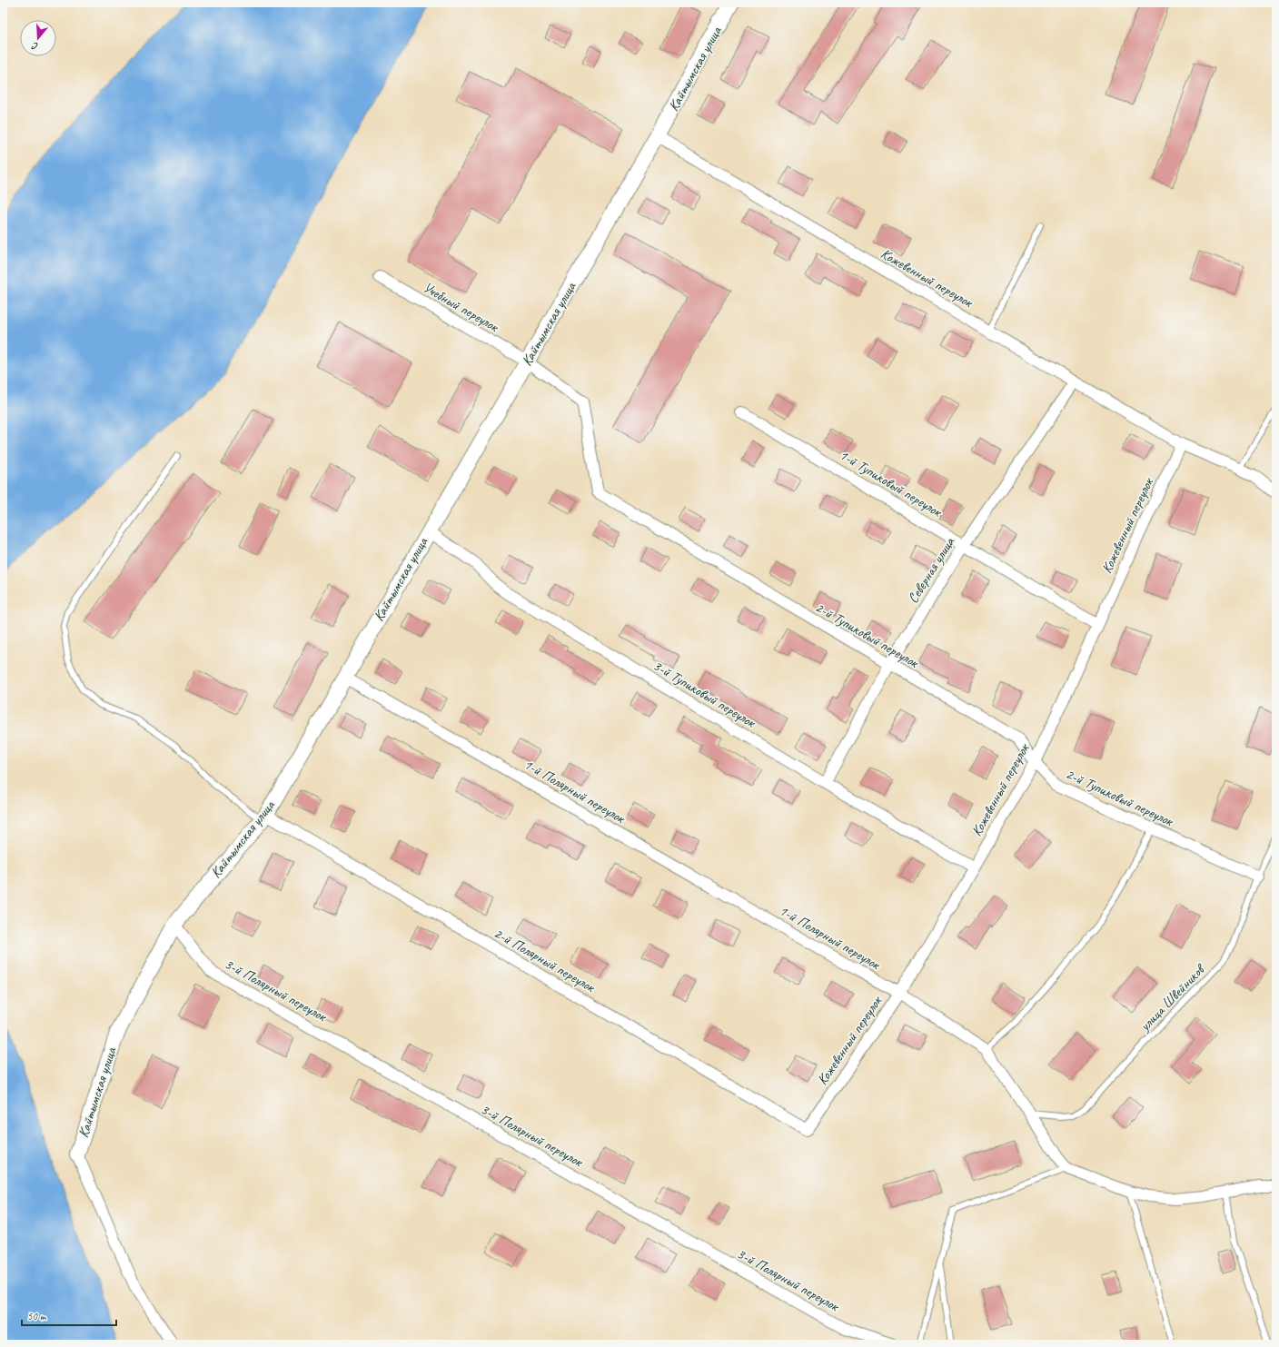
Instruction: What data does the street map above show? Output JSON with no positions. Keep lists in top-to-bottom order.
{
  "streets": {
    "street": [
      "Кайтымская улица",
      "Кожевенный переулок",
      "Учебный переулок",
      "1-й Тупиковый переулок",
      "Северная улица",
      "2-й Тупиковый переулок",
      "3-й Тупиковый переулок",
      "1-й Полярный переулок",
      "2-й Полярный переулок",
      "3-й Полярный переулок"
    ],
    "lane": ["улица Швейников"]
  },
  "crossings": [
    ["Кайтымская улица", "Кожевенный переулок"],
    ["Кайтымская улица", "Учебный переулок"],
    ["Кайтымская улица", "2-й Тупиковый переулок"],
    ["Кайтымская улица", "3-й Тупиковый переулок"],
    ["Кайтымская улица", "1-й Полярный переулок"],
    ["Кайтымская улица", "2-й Полярный переулок"],
    ["Кайтымская улица", "3-й Полярный переулок"],
    ["Кожевенный переулок", "1-й Тупиковый переулок"],
    ["Кожевенный переулок", "Северная улица"],
    ["Кожевенный переулок", "2-й Тупиковый переулок"],
    ["Кожевенный переулок", "3-й Тупиковый переулок"],
    ["Кожевенный переулок", "1-й Полярный переулок"],
    ["Кожевенный переулок", "2-й Полярный переулок"],
    ["Учебный переулок", "2-й Тупиковый переулок"],
    ["1-й Тупиковый переулок", "Северная улица"],
    ["Северная улица", "2-й Тупиковый переулок"],
    ["Северная улица", "3-й Тупиковый переулок"],
    ["2-й Тупиковый переулок", "улица Швейников"],
    ["1-й Полярный переулок", "улица Швейников"]
  ],
  "scale_bar": "50 m",
  "north": "bottom"
}
